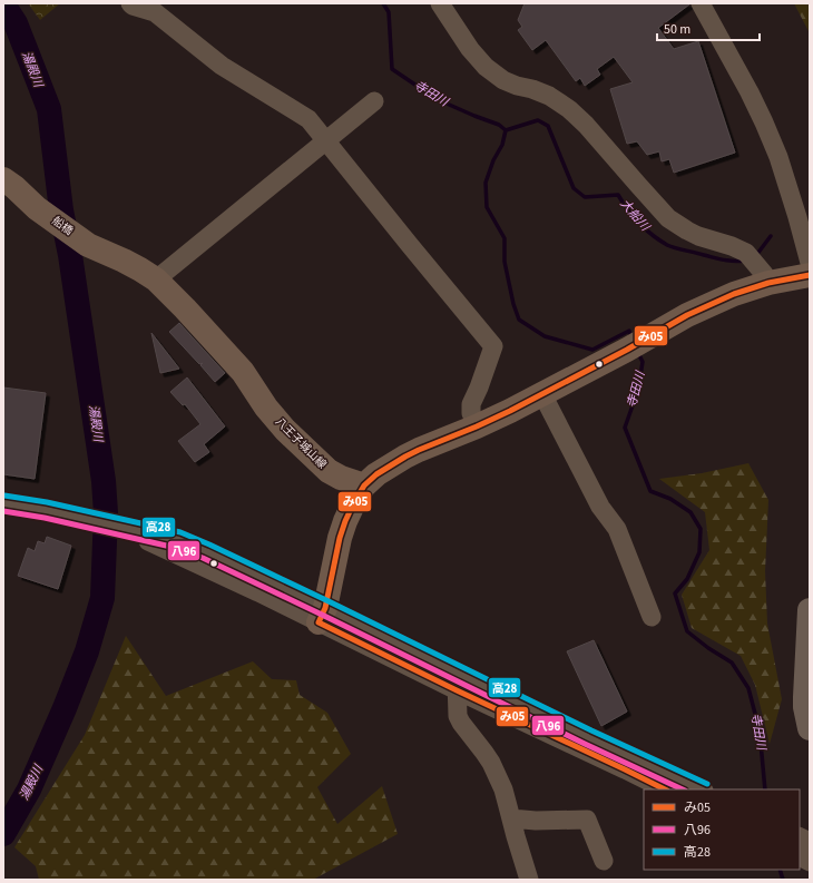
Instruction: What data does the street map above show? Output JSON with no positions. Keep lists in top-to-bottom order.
{
  "streets": {
    "main road": ["船橋", "八王子城山線"]
  },
  "crossings": [
    ["船橋", "八王子城山線"]
  ],
  "water": ["湯殿川", "寺田川", "大船川"],
  "lines": ["transit line み05", "transit line 高28", "transit line 八96"],
  "legend": ["み05", "八96", "高28"],
  "scale_bar": "50 m"
}
